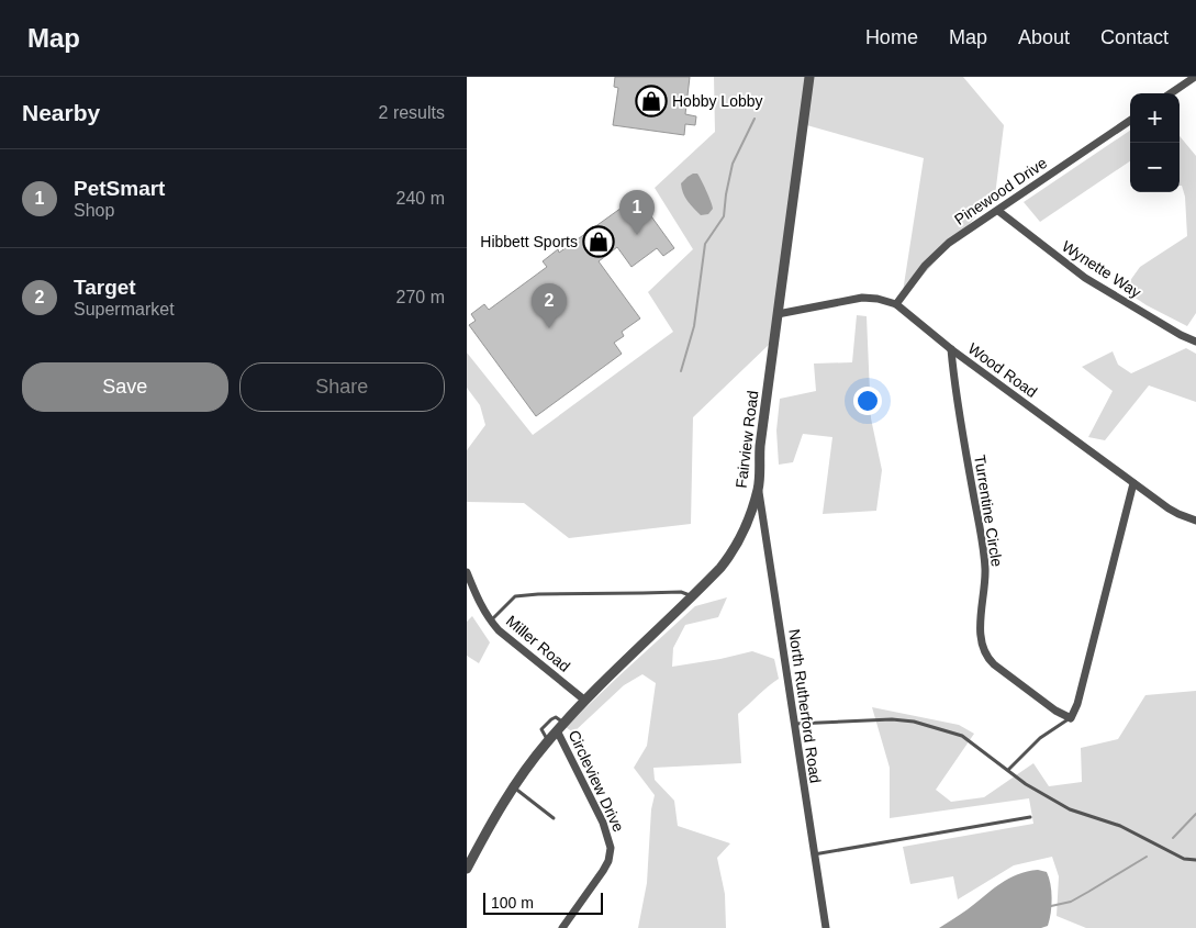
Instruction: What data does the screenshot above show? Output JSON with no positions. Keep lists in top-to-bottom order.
{
  "streets": {
    "street": [
      "Pinewood Drive",
      "Wynette Way",
      "Wood Road",
      "Fairview Road",
      "Turrentine Circle",
      "Miller Road",
      "North Rutherford Road",
      "Circleview Drive"
    ]
  },
  "crossings": [
    ["Pinewood Drive", "Wynette Way"],
    ["Pinewood Drive", "Wood Road"],
    ["Wood Road", "Fairview Road"],
    ["Wood Road", "Turrentine Circle"],
    ["Fairview Road", "Miller Road"],
    ["Fairview Road", "North Rutherford Road"],
    ["Fairview Road", "Circleview Drive"]
  ],
  "places": {
    "shop": ["Hobby Lobby", "Hibbett Sports"]
  },
  "scale_bar": "100 m",
  "page": {
    "header": "Map",
    "nav": [
      "Home",
      "Map",
      "About",
      "Contact"
    ],
    "heading": ["Nearby", "2 results"],
    "map_buttons": ["+", "−"],
    "list": [
      {
        "mark": "1",
        "name": "PetSmart",
        "note": "Shop",
        "value": "240 m"
      },
      {
        "mark": "2",
        "name": "Target",
        "note": "Supermarket",
        "value": "270 m"
      }
    ],
    "pins": ["1", "2"],
    "buttons": ["Save", "Share"],
    "scale": "100 m"
  }
}
